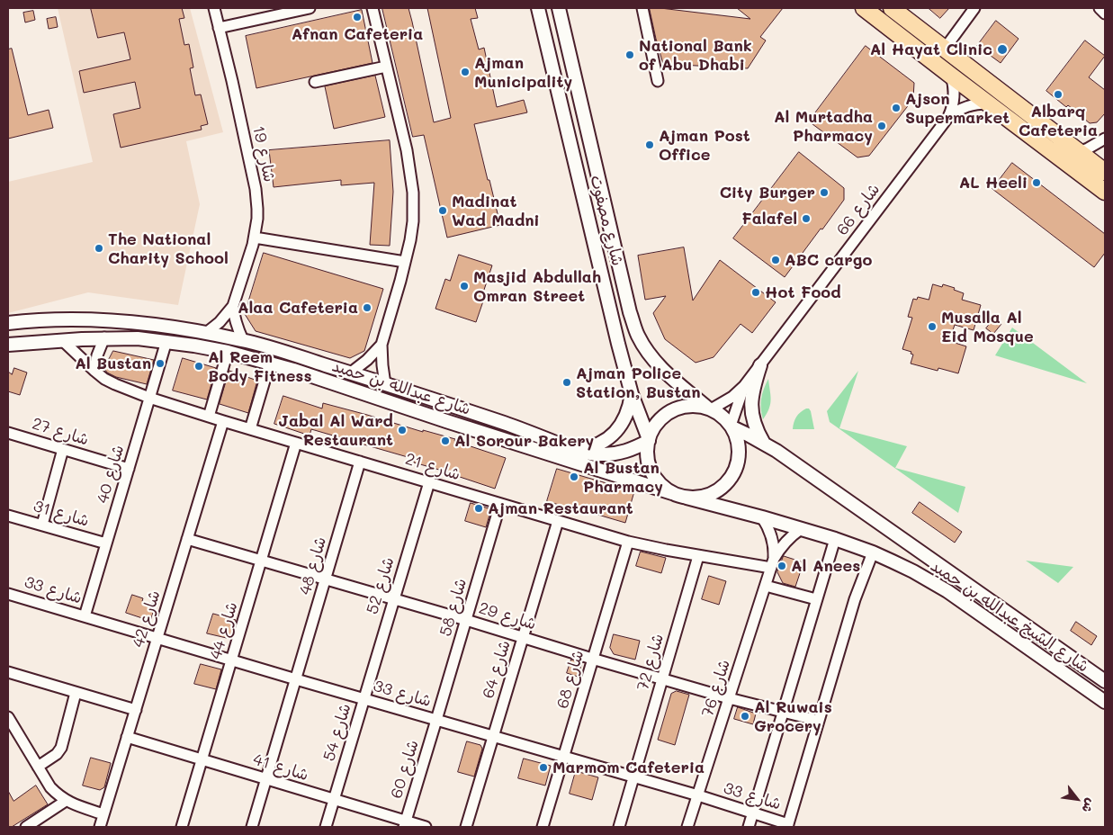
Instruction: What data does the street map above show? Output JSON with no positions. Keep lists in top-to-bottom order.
{
  "streets": {
    "street": [
      "شارع 19",
      "شارع 66",
      "شارع مصفوت",
      "شارع عبدالله بن حميد",
      "شارع 27",
      "شارع 21",
      "شارع 40",
      "شارع 31",
      "شارع 48",
      "شارع 52",
      "شارع 33",
      "شارع 58",
      "شارع 29",
      "شارع الشيخ عبدالله بن حميد",
      "شارع 42",
      "شارع 44",
      "شارع 72",
      "شارع 64",
      "شارع 68",
      "شارع 76",
      "شارع 54",
      "شارع 41",
      "شارع 60"
    ]
  },
  "crossings": [
    ["شارع 19", "شارع عبدالله بن حميد"],
    ["شارع 66", "شارع مصفوت"],
    ["شارع 66", "شارع عبدالله بن حميد"],
    ["شارع 66", "شارع الشيخ عبدالله بن حميد"],
    ["شارع مصفوت", "شارع عبدالله بن حميد"],
    ["شارع مصفوت", "شارع الشيخ عبدالله بن حميد"],
    ["شارع عبدالله بن حميد", "شارع 21"],
    ["شارع عبدالله بن حميد", "شارع 40"],
    ["شارع عبدالله بن حميد", "شارع الشيخ عبدالله بن حميد"],
    ["شارع 27", "شارع 40"],
    ["شارع 21", "شارع 40"],
    ["شارع 21", "شارع 48"],
    ["شارع 21", "شارع 52"],
    ["شارع 21", "شارع 58"],
    ["شارع 21", "شارع 42"],
    ["شارع 21", "شارع 44"],
    ["شارع 21", "شارع 72"],
    ["شارع 21", "شارع 64"],
    ["شارع 21", "شارع 68"],
    ["شارع 21", "شارع 76"],
    ["شارع 40", "شارع 31"],
    ["شارع 40", "شارع 33"],
    ["شارع 48", "شارع 33"],
    ["شارع 48", "شارع 29"],
    ["شارع 48", "شارع 41"],
    ["شارع 52", "شارع 33"],
    ["شارع 52", "شارع 29"],
    ["شارع 52", "شارع 54"],
    ["شارع 33", "شارع 58"],
    ["شارع 33", "شارع 42"],
    ["شارع 33", "شارع 44"],
    ["شارع 33", "شارع 72"],
    ["شارع 33", "شارع 64"],
    ["شارع 33", "شارع 68"],
    ["شارع 33", "شارع 76"],
    ["شارع 33", "شارع 54"],
    ["شارع 33", "شارع 60"],
    ["شارع 58", "شارع 29"],
    ["شارع 58", "شارع 60"],
    ["شارع 29", "شارع 42"],
    ["شارع 29", "شارع 44"],
    ["شارع 29", "شارع 72"],
    ["شارع 29", "شارع 64"],
    ["شارع 29", "شارع 68"],
    ["شارع 29", "شارع 76"],
    ["شارع الشيخ عبدالله بن حميد", "شارع 76"],
    ["شارع 42", "شارع 41"],
    ["شارع 44", "شارع 41"],
    ["شارع 54", "شارع 41"],
    ["شارع 41", "شارع 60"]
  ],
  "places": [
    "Afnan Cafeteria",
    "Al Hayat Clinic",
    "National Bank of Abu Dhabi",
    "Ajman Municipality",
    "Albarq Cafeteria",
    "Ajson Supermarket",
    "Al Murtadha Pharmacy",
    "Ajman Post Office",
    "AL Heeli",
    "City Burger",
    "Madinat Wad Madni",
    "Falafel",
    "The National Charity School",
    "ABC cargo",
    "Masjid Abdullah Omran Street",
    "Hot Food",
    "Alaa Cafeteria",
    "Musalla Al Eid Mosque",
    "Al Bustan",
    "Al Reem Body Fitness",
    "Ajman Police Station, Bustan",
    "Jabal Al Ward Restaurant",
    "Al Sorour Bakery",
    "Al Bustan Pharmacy",
    "Ajman Restaurant",
    "Al Anees",
    "Al Ruwais Grocery",
    "Marmom Cafeteria"
  ],
  "north": "bottom right"
}
